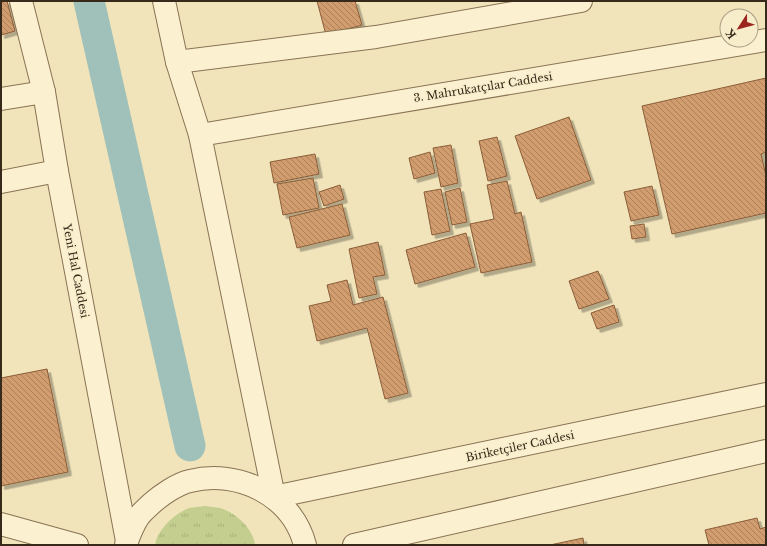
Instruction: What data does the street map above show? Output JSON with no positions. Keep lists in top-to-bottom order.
{
  "streets": {
    "street": ["3. Mahrukatçılar Caddesi", "Yeni Hal Caddesi", "Biriketçiler Caddesi"]
  },
  "north": "bottom left"
}
